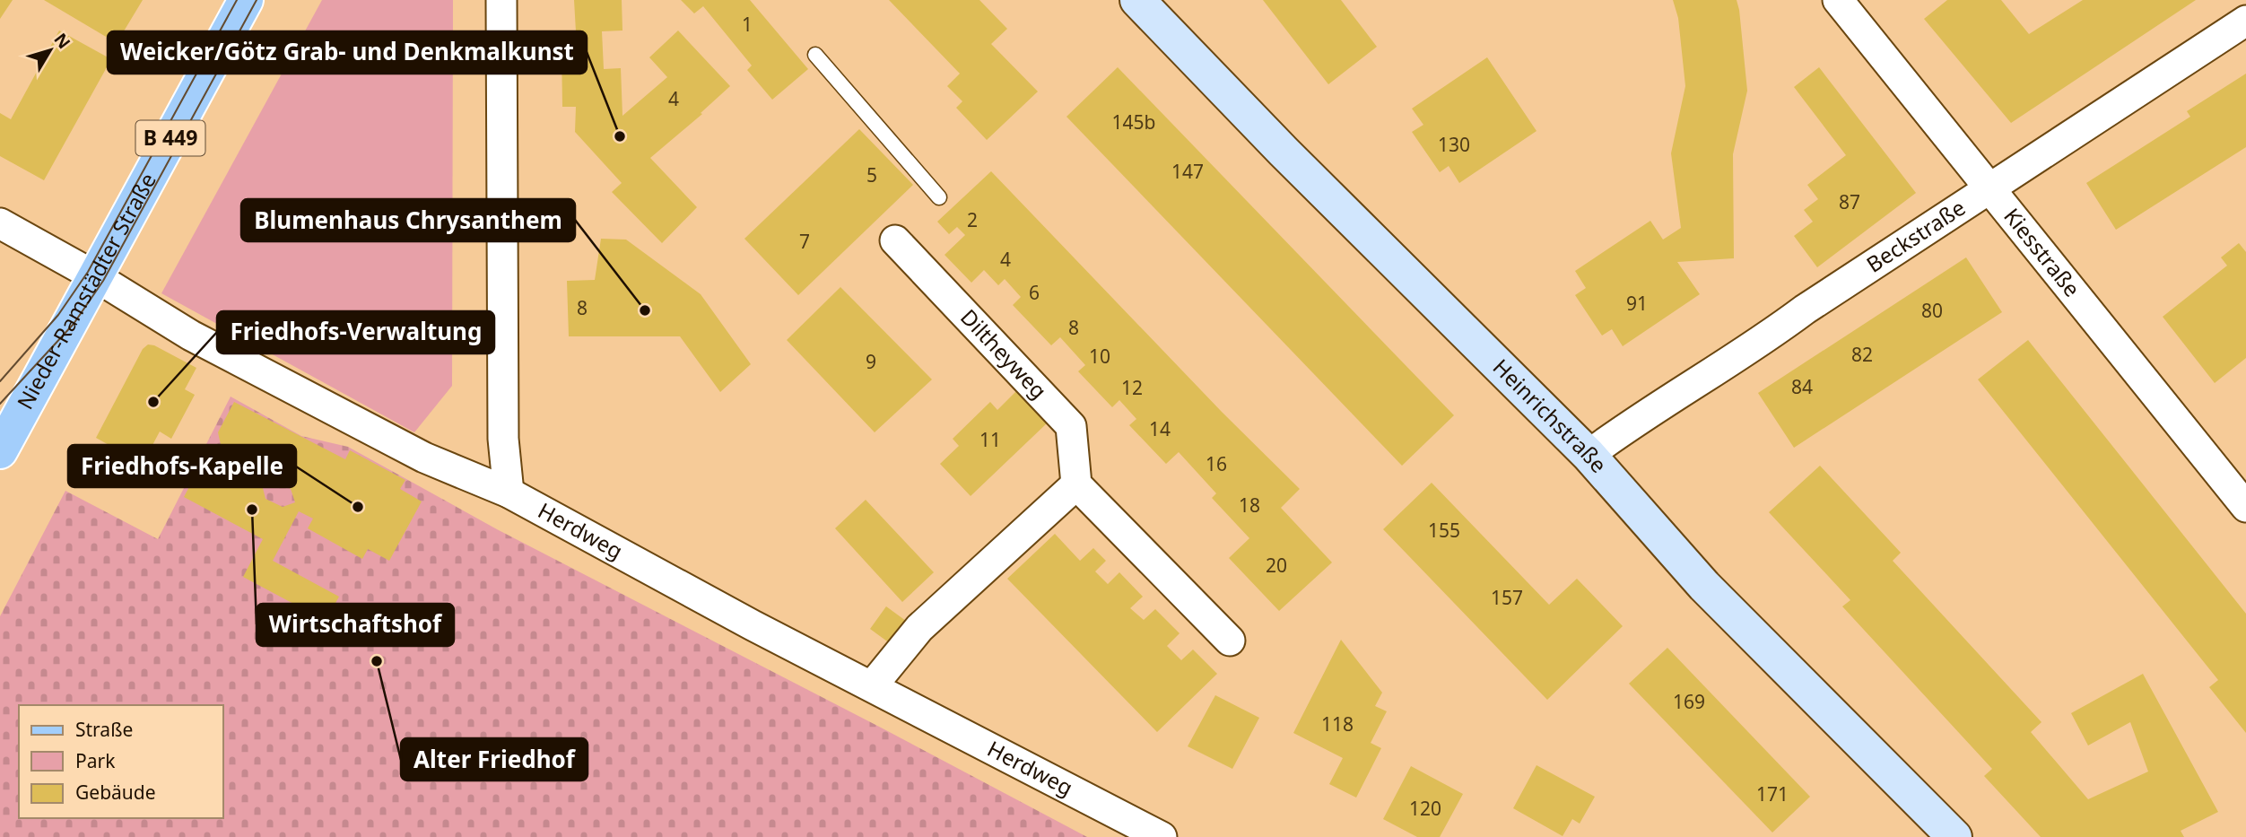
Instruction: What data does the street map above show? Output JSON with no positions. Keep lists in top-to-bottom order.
{
  "streets": {
    "main road": ["B 449", "Nieder-Ramstädter Straße", "Heinrichstraße"],
    "street": [
      "Beckstraße",
      "Kiesstraße",
      "Diltheyweg",
      "Herdweg"
    ]
  },
  "crossings": [
    ["Beckstraße", "Kiesstraße"],
    ["Beckstraße", "Heinrichstraße"],
    ["Nieder-Ramstädter Straße", "Herdweg"]
  ],
  "places": [
    "Weicker/Götz Grab- und Denkmalkunst",
    "Blumenhaus Chrysanthem",
    "Friedhofs-Verwaltung",
    "Friedhofs-Kapelle",
    "Wirtschaftshof",
    "Alter Friedhof"
  ],
  "house_numbers": [
    "1",
    "4",
    "145b",
    "130",
    "147",
    "5",
    "87",
    "2",
    "7",
    "4",
    "6",
    "91",
    "8",
    "80",
    "8",
    "82",
    "10",
    "9",
    "84",
    "12",
    "14",
    "11",
    "16",
    "18",
    "155",
    "20",
    "157",
    "169",
    "118",
    "171",
    "120"
  ],
  "legend": ["Straße", "Park", "Gebäude"],
  "north": "top right"
}
